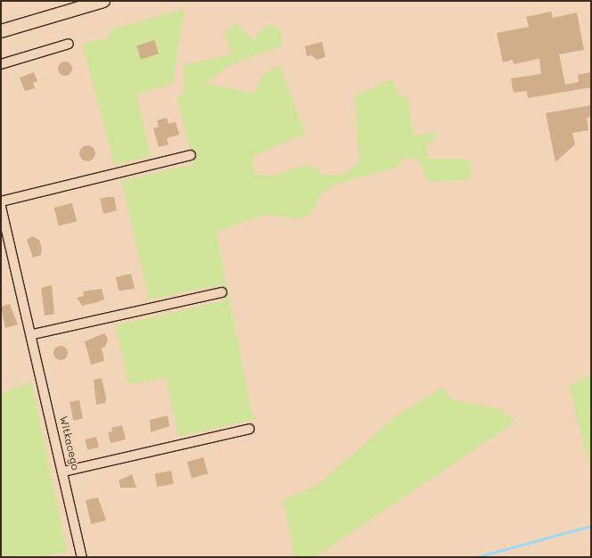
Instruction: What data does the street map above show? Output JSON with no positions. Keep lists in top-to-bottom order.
{
  "streets": {
    "street": ["Witkacego"]
  }
}
